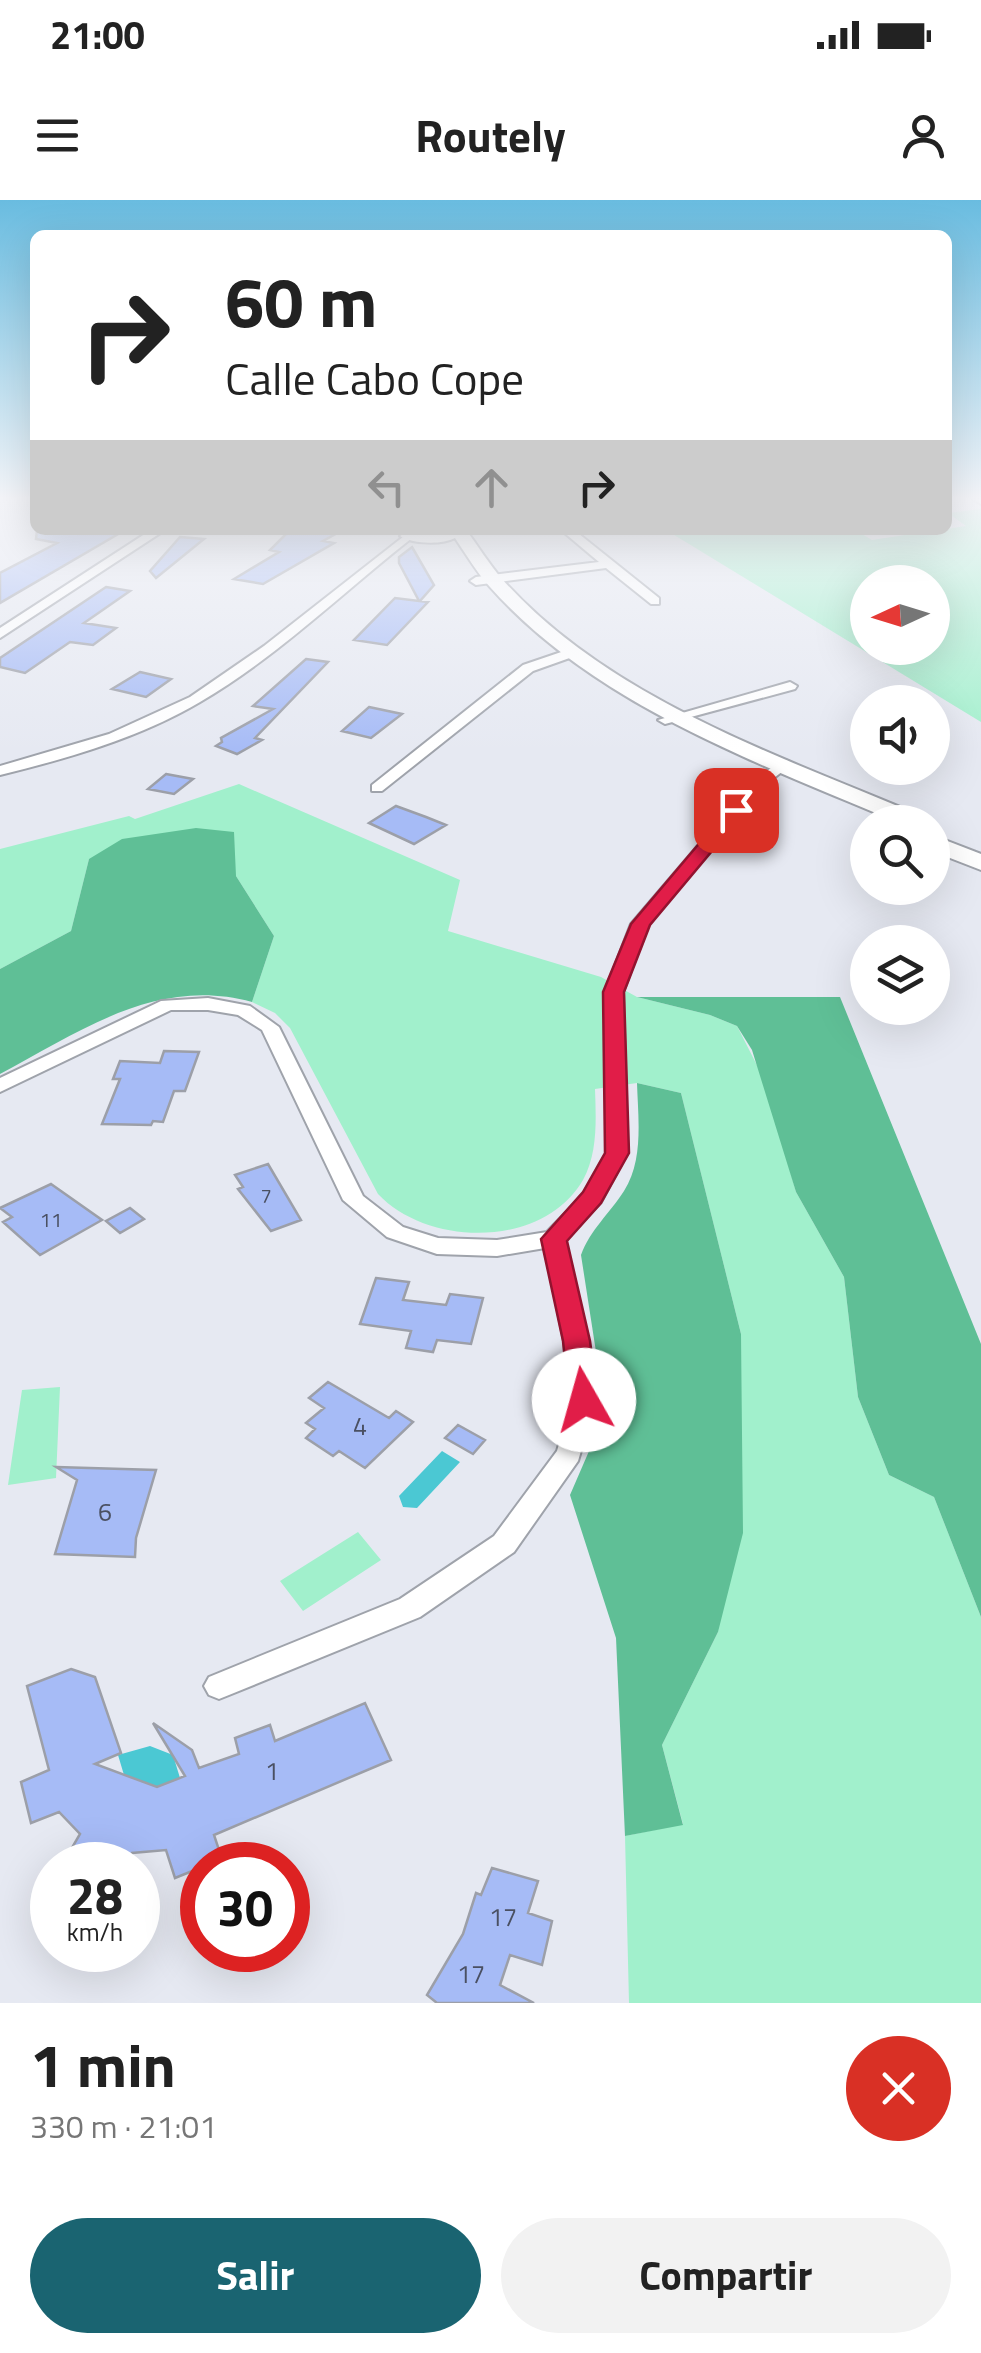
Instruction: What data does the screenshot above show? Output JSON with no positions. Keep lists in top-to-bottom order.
{
  "house_numbers": [
    "7",
    "11",
    "4",
    "6",
    "1",
    "17",
    "17"
  ],
  "north": "left",
  "page": {
    "status": "21:00",
    "header": "Routely",
    "turn": ["60 m", "Calle Cabo Cope"],
    "speed": "28 km/h",
    "limit": "30",
    "heading": ["1 min", "330 m · 21:01"],
    "buttons": ["Salir", "Compartir"]
  }
}
